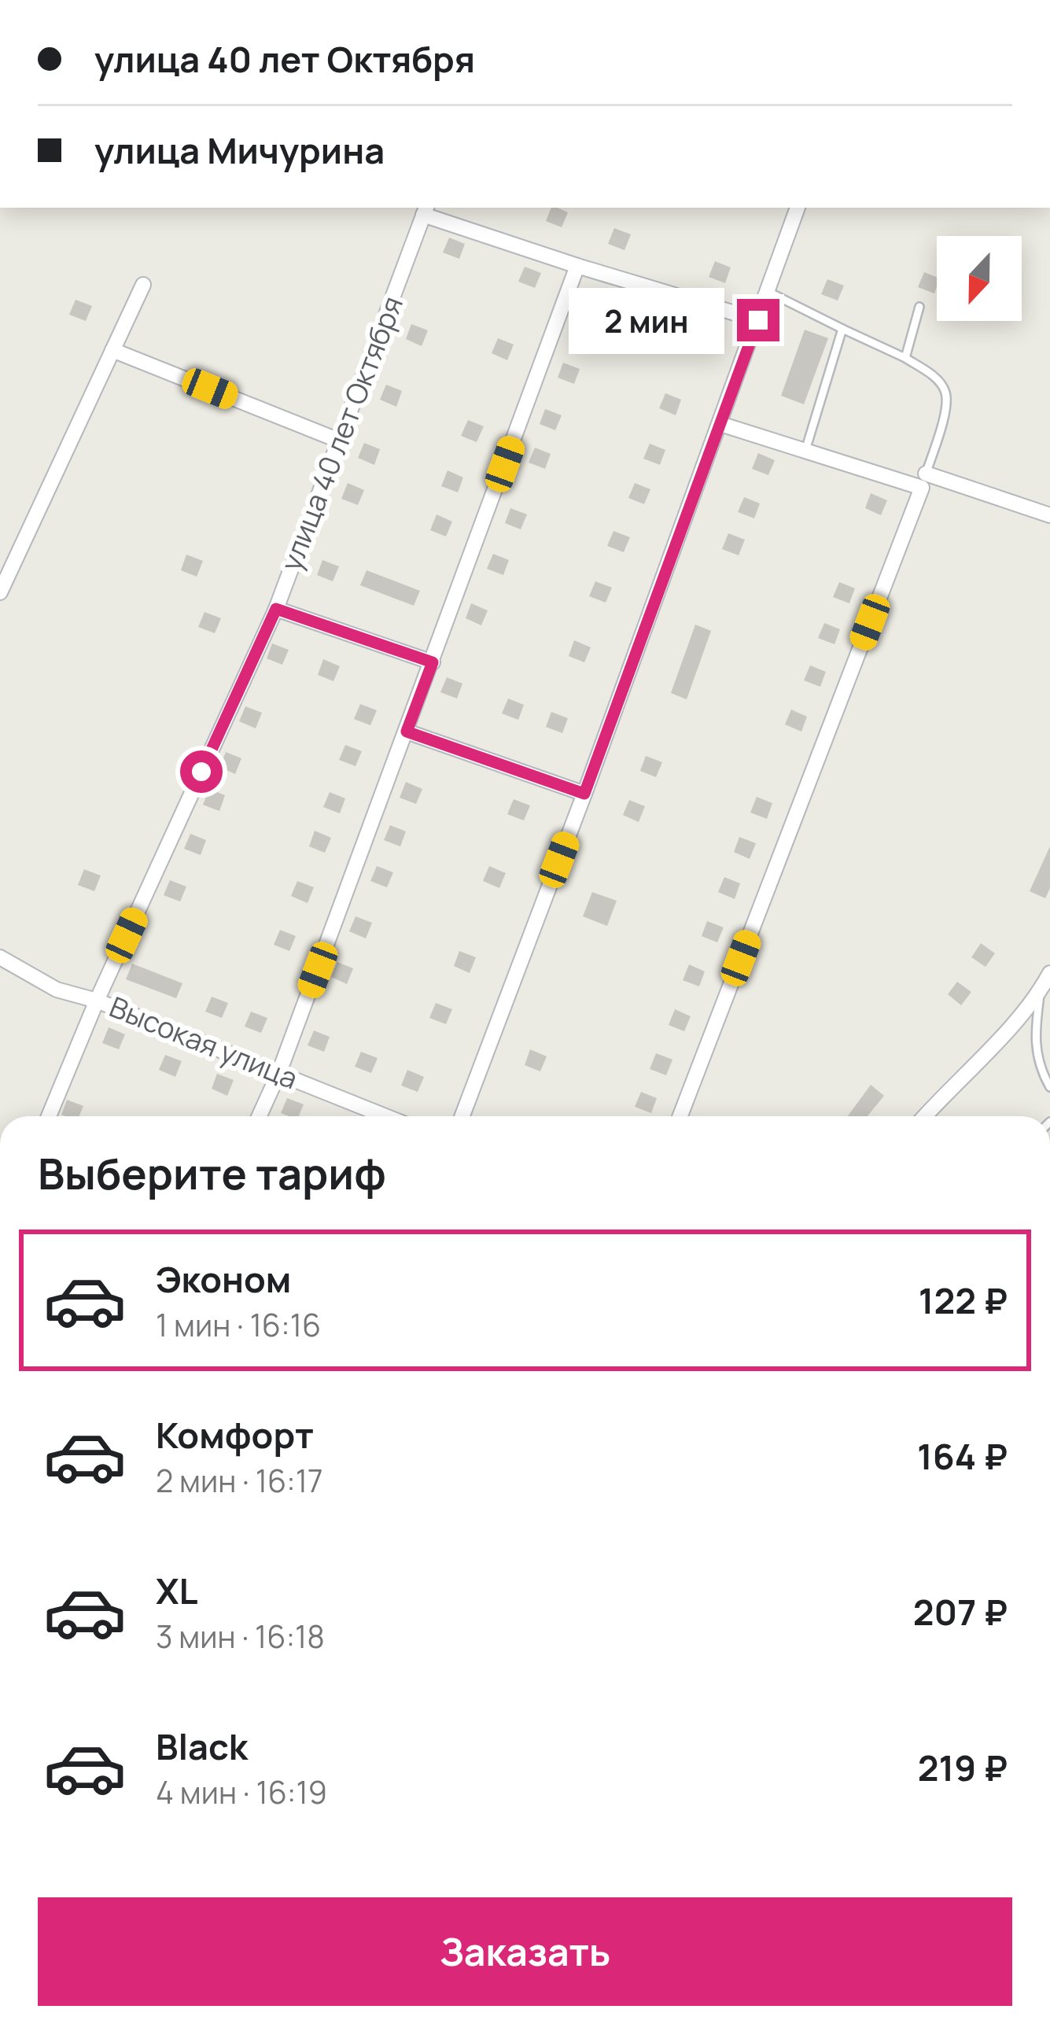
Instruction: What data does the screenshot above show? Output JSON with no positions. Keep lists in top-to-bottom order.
{
  "streets": {
    "street": ["улица 40 лет Октября", "Высокая улица"]
  },
  "crossings": [
    ["улица 40 лет Октября", "Высокая улица"]
  ],
  "north": "bottom",
  "page": {
    "banner": ["улица 40 лет Октября", "улица Мичурина"],
    "bubble": "2 мин",
    "heading": "Выберите тариф",
    "list": [
      {
        "name": "Эконом",
        "note": "1 мин · 16:16",
        "value": "122 ₽"
      },
      {
        "name": "Комфорт",
        "note": "2 мин · 16:17",
        "value": "164 ₽"
      },
      {
        "name": "XL",
        "note": "3 мин · 16:18",
        "value": "207 ₽"
      },
      {
        "name": "Black",
        "note": "4 мин · 16:19",
        "value": "219 ₽"
      }
    ],
    "buttons": "Заказать"
  }
}
